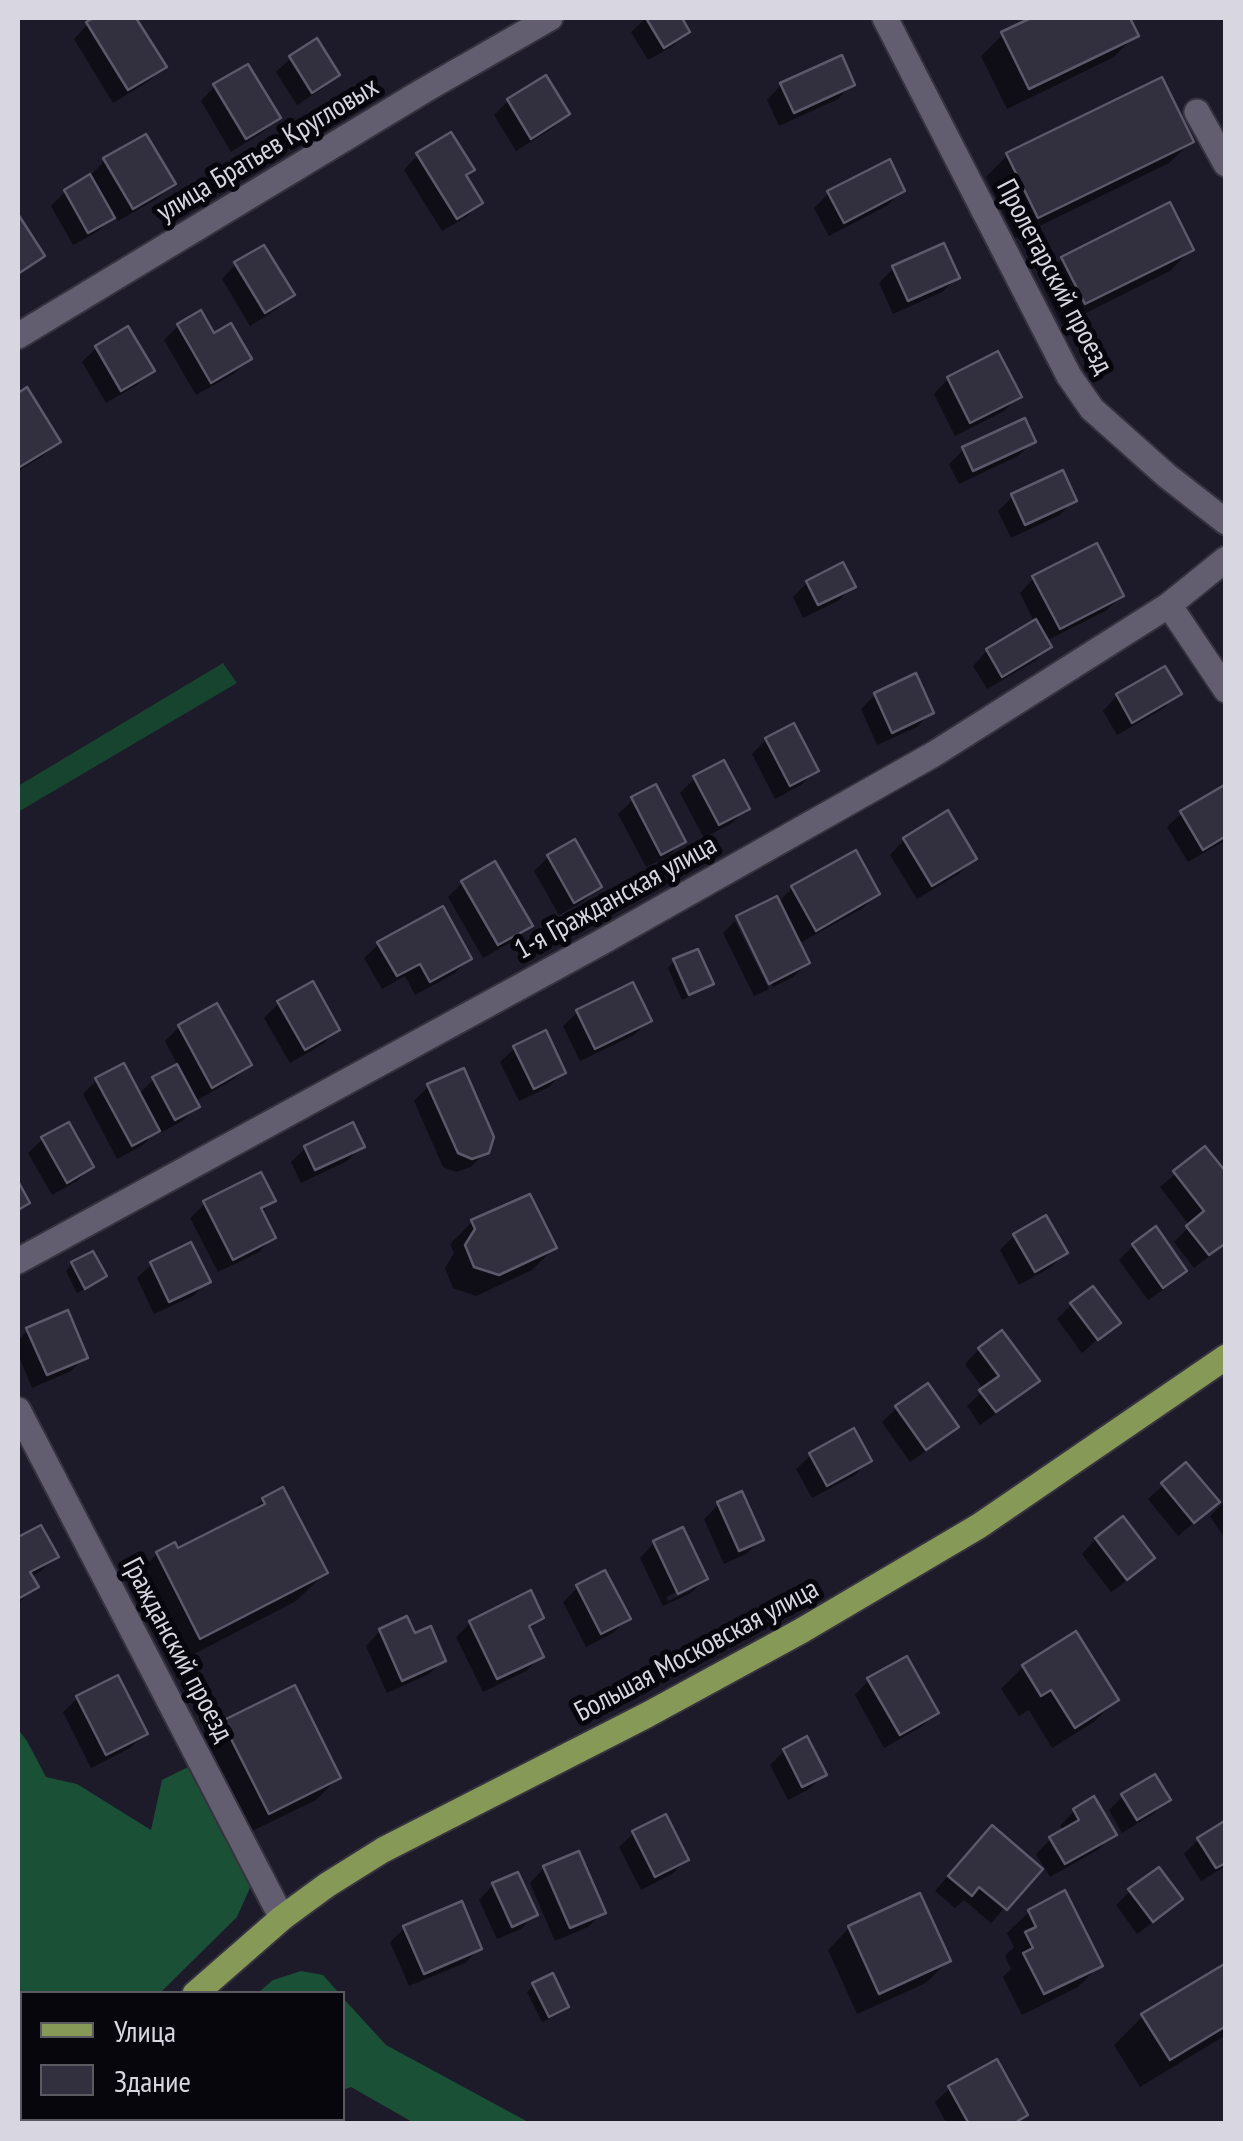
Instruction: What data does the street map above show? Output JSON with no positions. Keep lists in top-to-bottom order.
{
  "streets": {
    "main road": ["Большая Московская улица"],
    "street": [
      "улица Братьев Кругловых",
      "Пролетарский проезд",
      "1-я Гражданская улица",
      "Гражданский проезд"
    ]
  },
  "crossings": [
    ["Гражданский проезд", "Большая Московская улица"]
  ],
  "legend": ["Улица", "Здание"]
}
